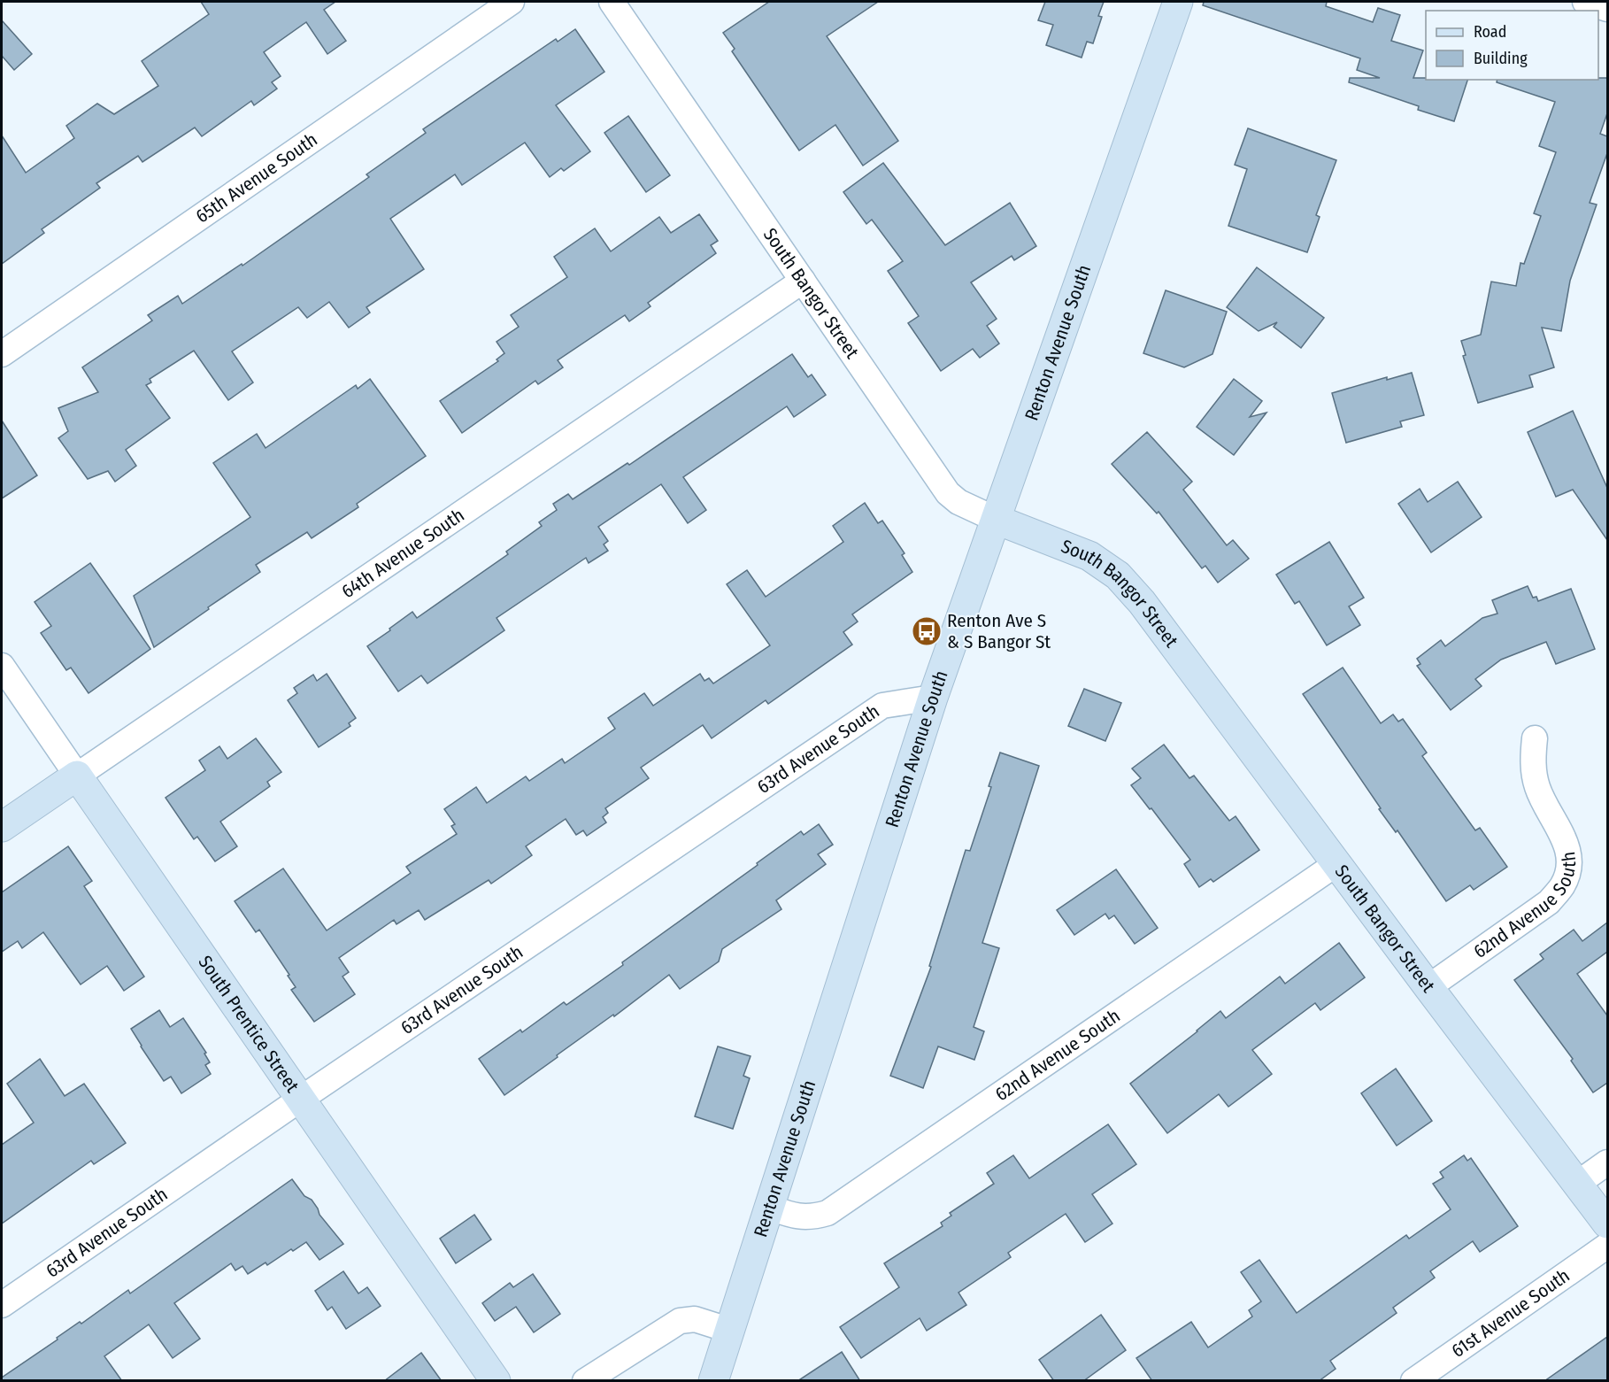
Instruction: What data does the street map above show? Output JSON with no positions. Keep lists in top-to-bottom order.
{
  "streets": {
    "street": [
      "65th Avenue South",
      "South Bangor Street",
      "Renton Avenue South",
      "64th Avenue South",
      "63rd Avenue South",
      "62nd Avenue South",
      "South Prentice Street",
      "61st Avenue South"
    ]
  },
  "crossings": [
    ["South Bangor Street", "Renton Avenue South"],
    ["South Bangor Street", "64th Avenue South"],
    ["South Bangor Street", "62nd Avenue South"],
    ["Renton Avenue South", "63rd Avenue South"],
    ["Renton Avenue South", "62nd Avenue South"],
    ["64th Avenue South", "South Prentice Street"],
    ["63rd Avenue South", "South Prentice Street"]
  ],
  "places": {
    "bus stop": ["Renton Ave S & S Bangor St"]
  },
  "legend": ["Road", "Building"]
}
